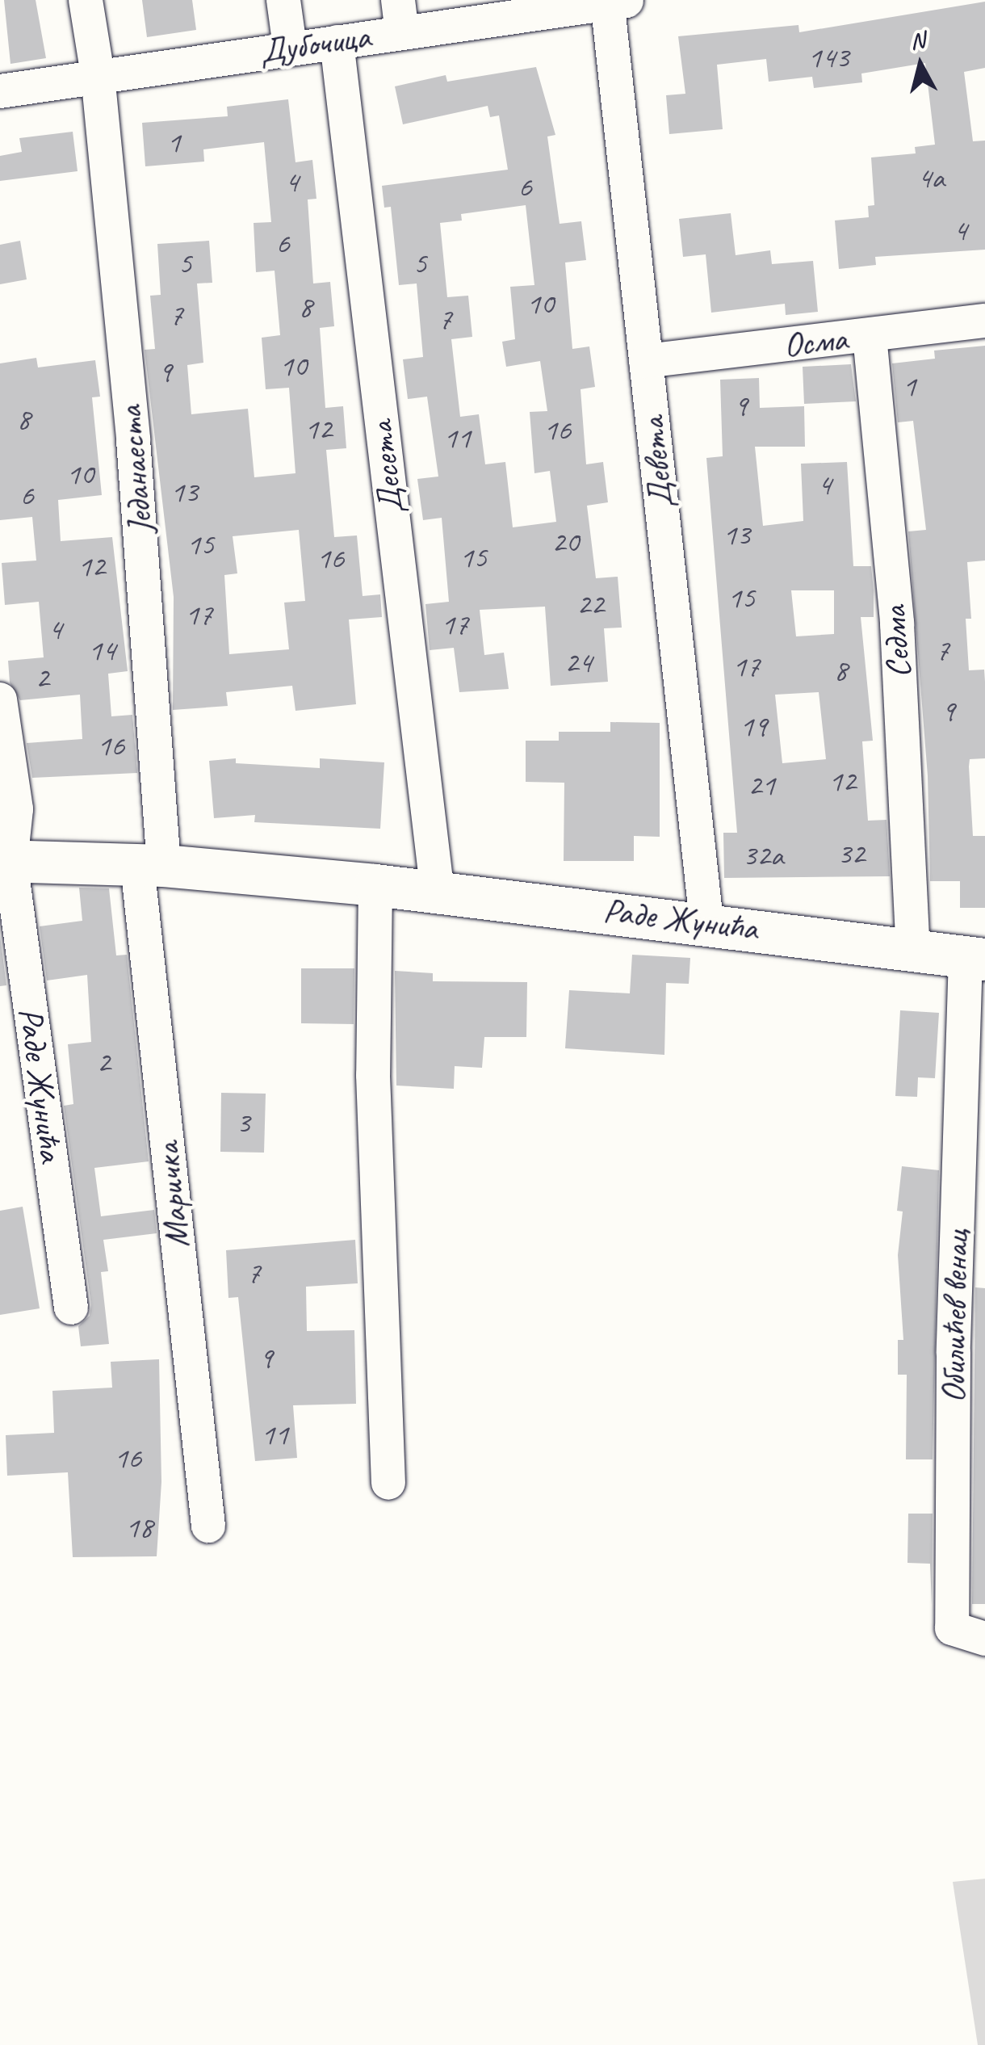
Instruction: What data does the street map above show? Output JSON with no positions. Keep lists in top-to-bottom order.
{
  "streets": {
    "main road": ["Раде Жунића"],
    "street": [
      "Дубочица",
      "Осма",
      "Девета",
      "Десета",
      "Једанаеста",
      "Седма",
      "Маричка",
      "Обилићев венац"
    ]
  },
  "crossings": [
    ["Дубочица", "Девета"],
    ["Дубочица", "Десета"],
    ["Дубочица", "Једанаеста"],
    ["Осма", "Девета"],
    ["Осма", "Седма"],
    ["Девета", "Раде Жунића"],
    ["Десета", "Раде Жунића"],
    ["Једанаеста", "Раде Жунића"],
    ["Једанаеста", "Маричка"],
    ["Седма", "Раде Жунића"],
    ["Раде Жунића", "Маричка"],
    ["Раде Жунића", "Обилићев венац"]
  ],
  "house_numbers": [
    "143",
    "1",
    "4a",
    "4",
    "6",
    "4",
    "6",
    "5",
    "5",
    "10",
    "8",
    "7",
    "7",
    "10",
    "9",
    "1",
    "9",
    "8",
    "12",
    "16",
    "11",
    "10",
    "4",
    "13",
    "6",
    "13",
    "20",
    "15",
    "15",
    "16",
    "12",
    "15",
    "22",
    "17",
    "17",
    "4",
    "14",
    "7",
    "24",
    "17",
    "8",
    "2",
    "9",
    "19",
    "16",
    "12",
    "21",
    "32",
    "32a",
    "2",
    "3",
    "7",
    "9",
    "11",
    "16",
    "18"
  ],
  "north": "top"
}
